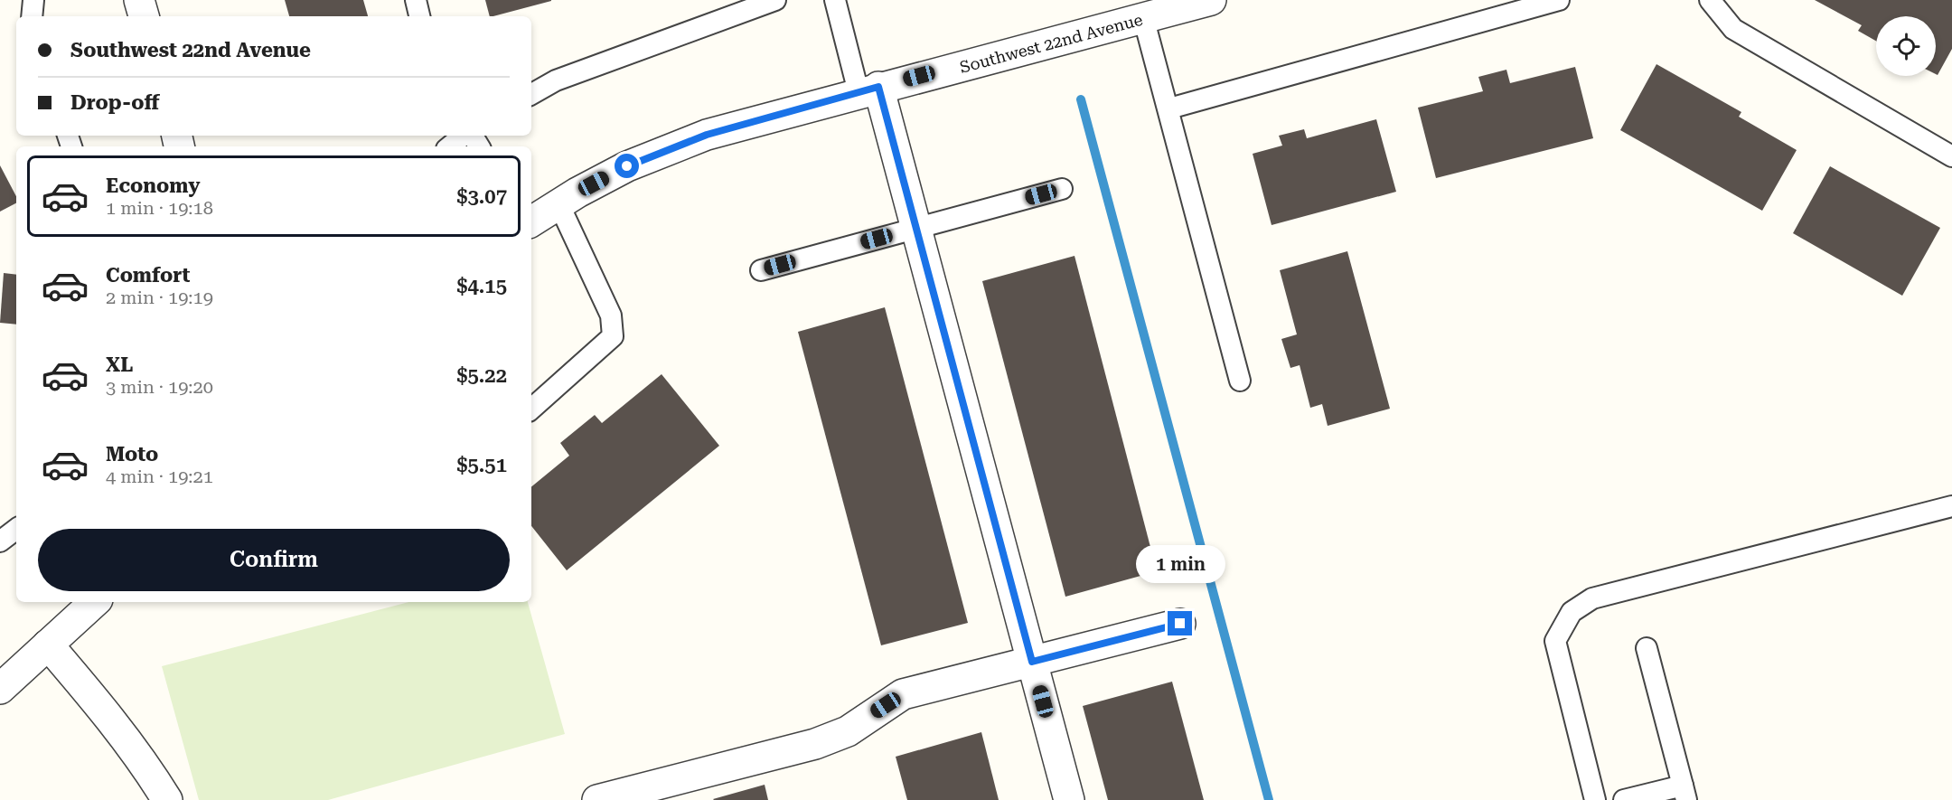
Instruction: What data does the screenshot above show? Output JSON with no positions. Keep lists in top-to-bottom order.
{
  "streets": {
    "street": ["Southwest 22nd Avenue"]
  },
  "page": {
    "banner": ["Southwest 22nd Avenue", "Drop-off"],
    "list": [
      {
        "name": "Economy",
        "note": "1 min · 19:18",
        "value": "$3.07"
      },
      {
        "name": "Comfort",
        "note": "2 min · 19:19",
        "value": "$4.15"
      },
      {
        "name": "XL",
        "note": "3 min · 19:20",
        "value": "$5.22"
      },
      {
        "name": "Moto",
        "note": "4 min · 19:21",
        "value": "$5.51"
      }
    ],
    "buttons": "Confirm",
    "bubble": "1 min"
  }
}
